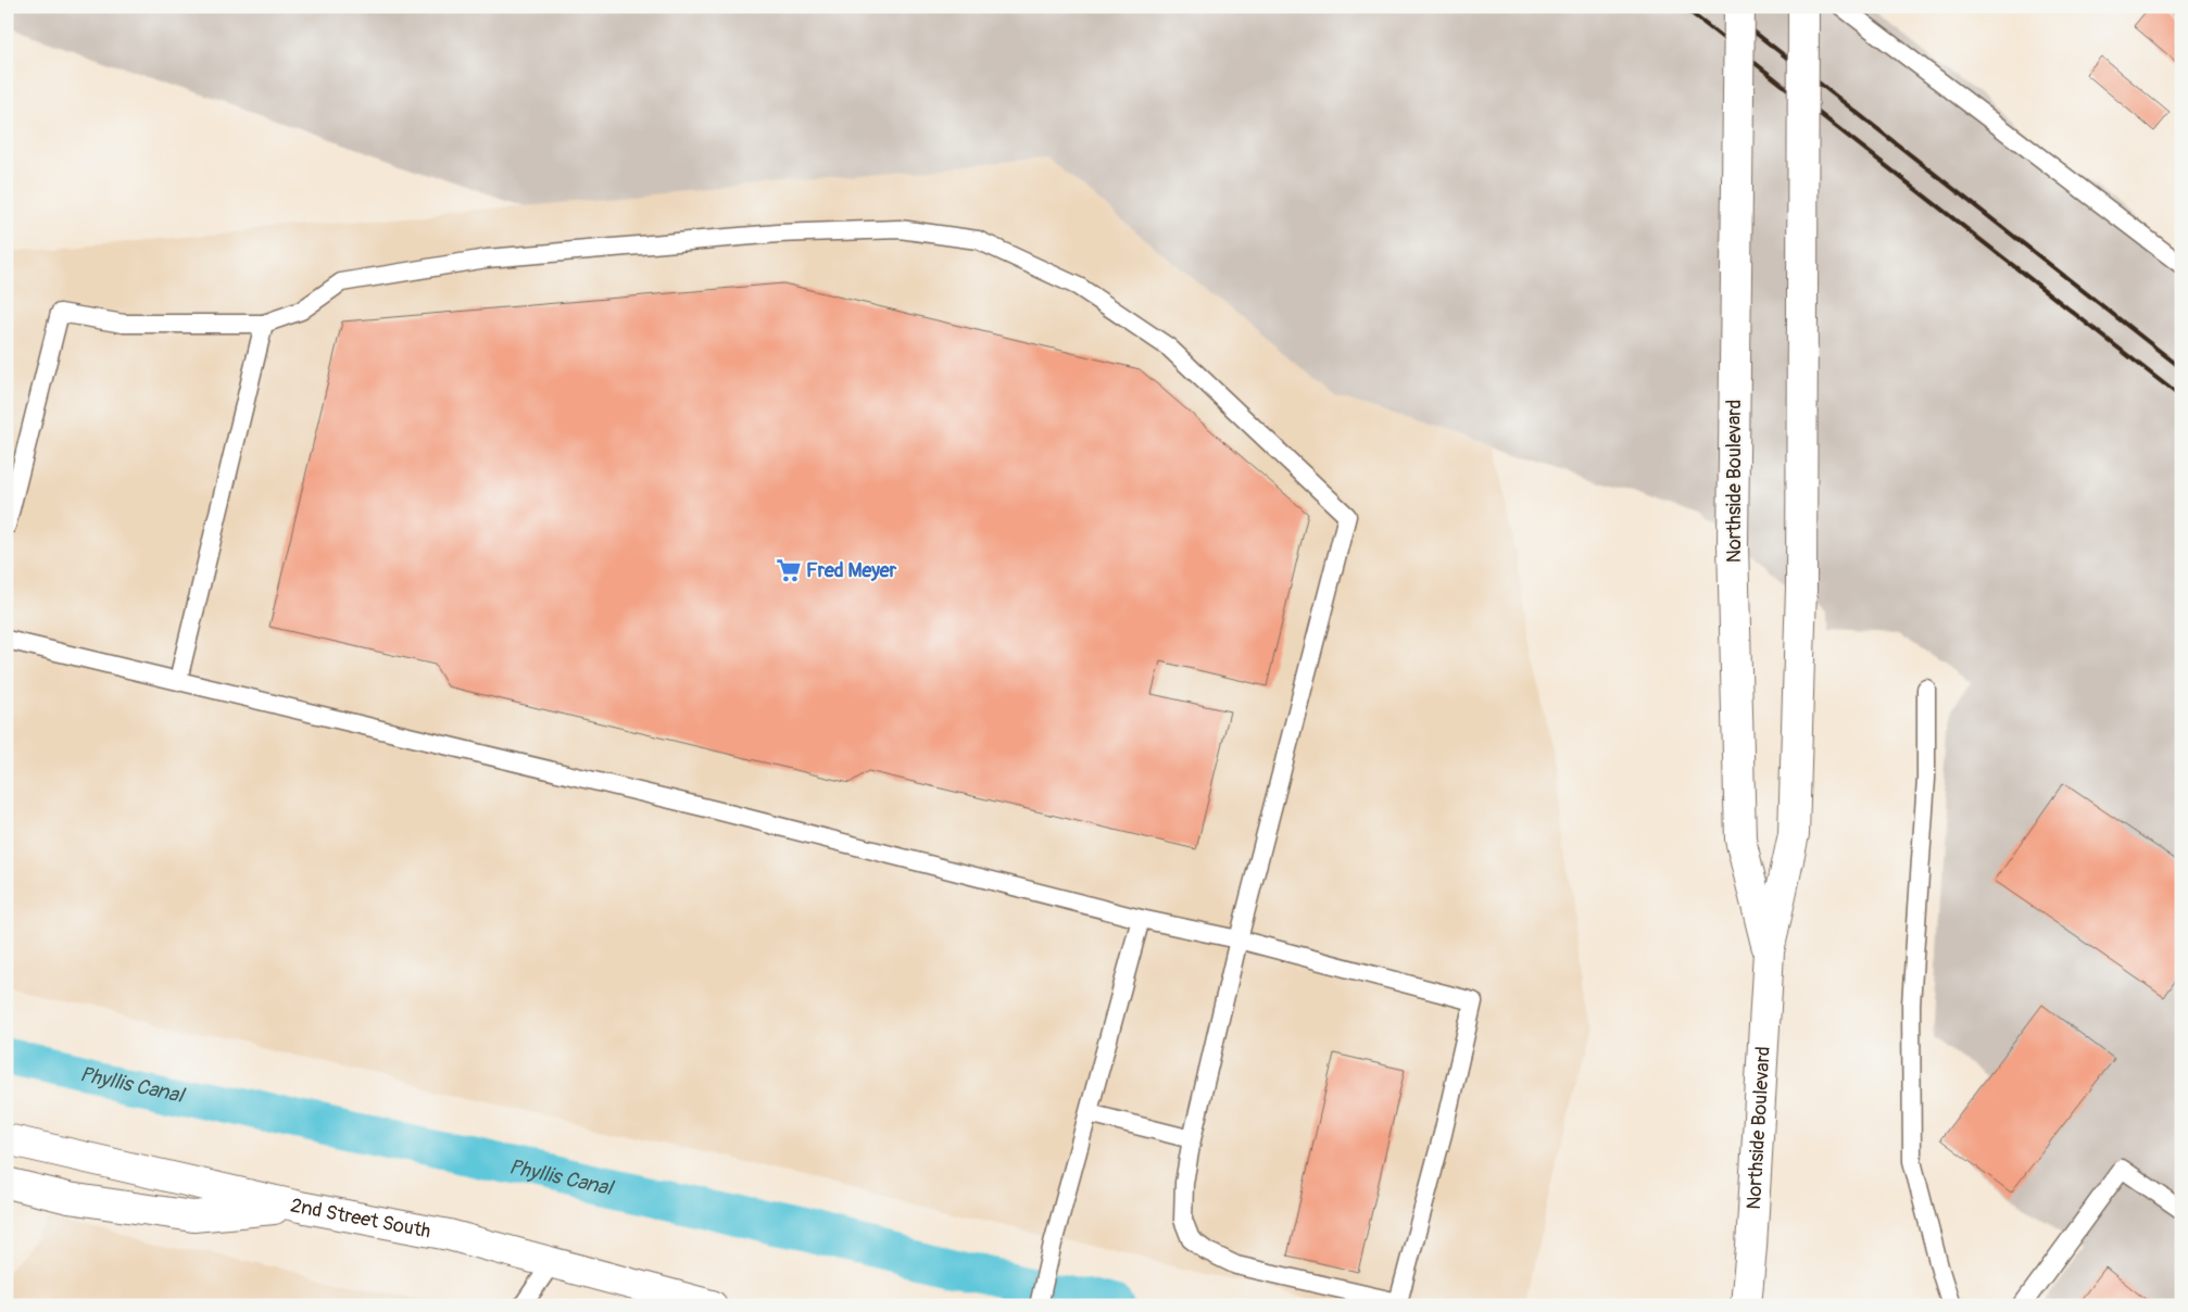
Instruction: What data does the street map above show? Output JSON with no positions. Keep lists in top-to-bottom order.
{
  "streets": {
    "main road": ["Northside Boulevard", "2nd Street South"]
  },
  "water": ["Phyllis Canal"],
  "places": {
    "supermarket": ["Fred Meyer"]
  }
}
